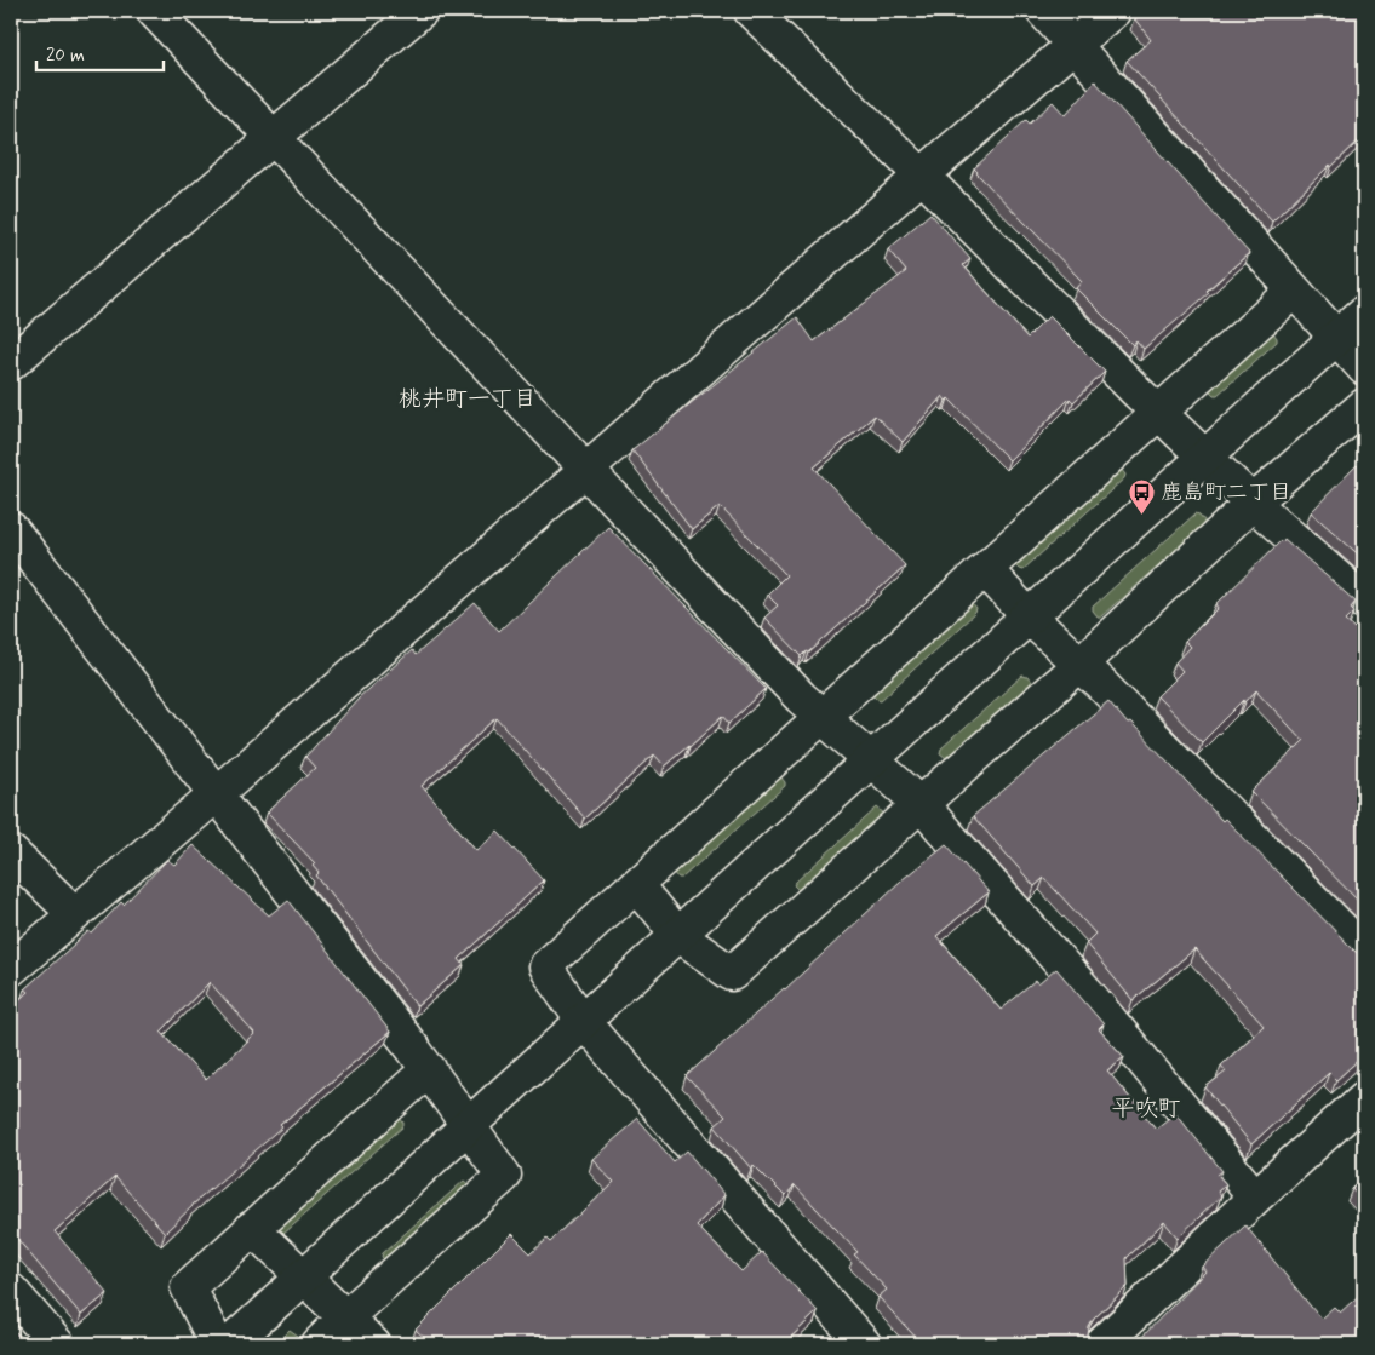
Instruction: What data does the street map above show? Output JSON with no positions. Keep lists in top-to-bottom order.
{
  "districts": ["桃井町一丁目", "平吹町"],
  "places": {
    "bus stop": ["鹿島町二丁目"]
  },
  "scale_bar": "20 m"
}
